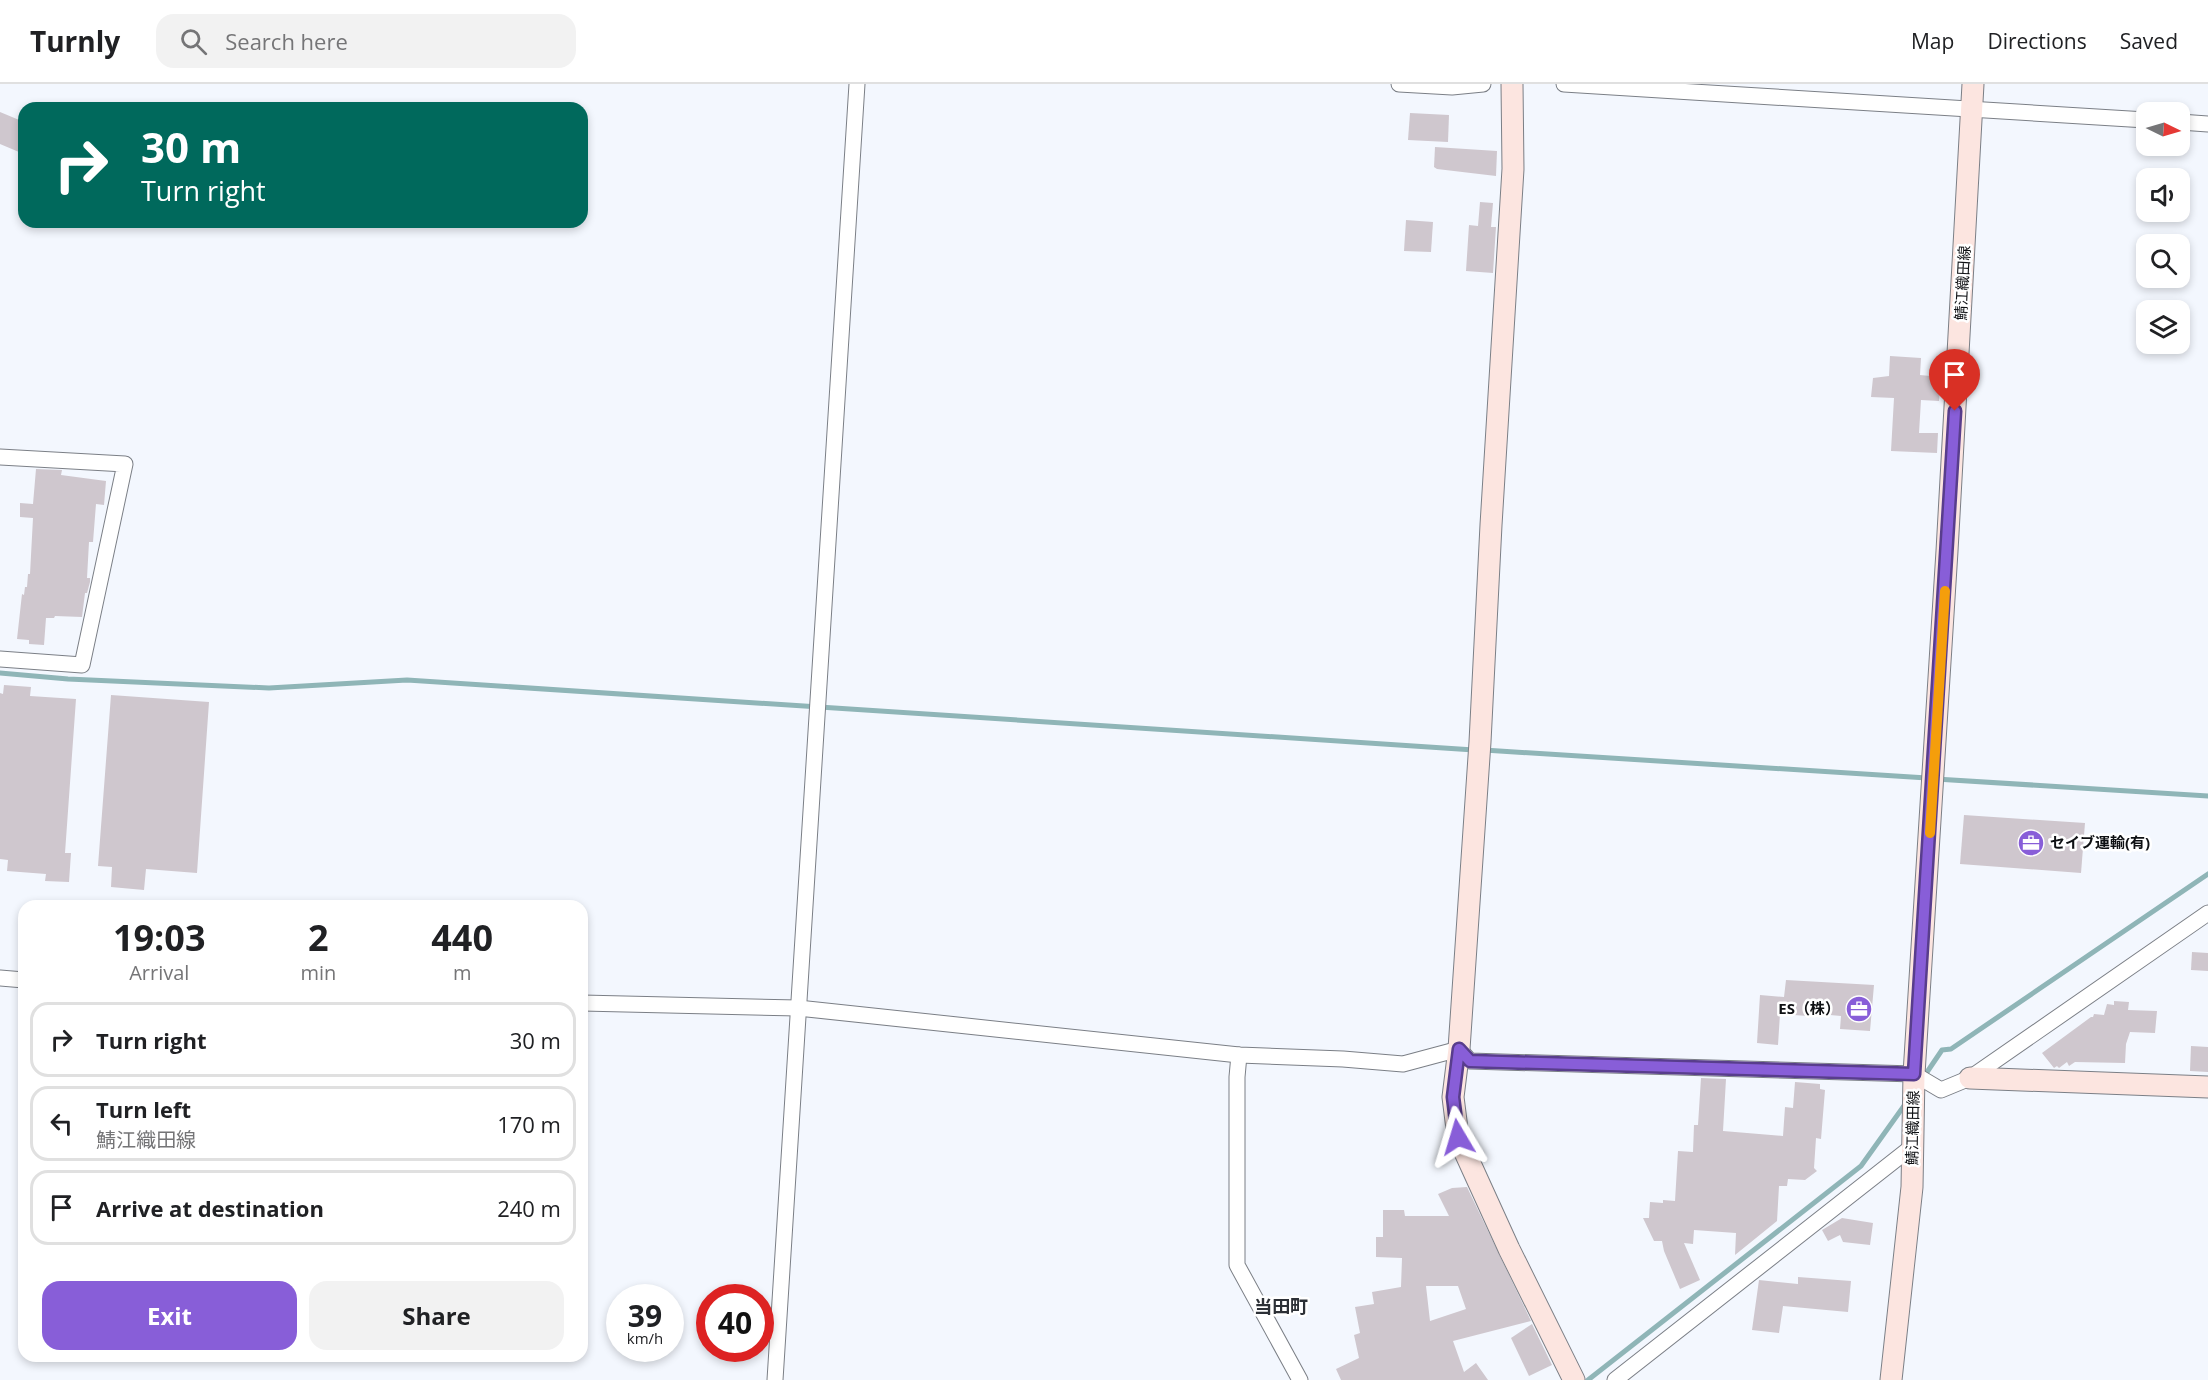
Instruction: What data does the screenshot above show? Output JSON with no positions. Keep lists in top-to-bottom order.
{
  "streets": {
    "street": ["鯖江織田線"]
  },
  "districts": ["当田町"],
  "places": {
    "office": ["セイブ運輸(有)", "ES（株）"]
  },
  "north": "right",
  "page": {
    "header": "Turnly",
    "search": "Search here",
    "nav": ["Map", "Directions", "Saved"],
    "turn": ["30 m", "Turn right"],
    "eta": [
      "19:03",
      "Arrival",
      "2",
      "min",
      "440",
      "m"
    ],
    "list": [
      {
        "name": "Turn right",
        "value": "30 m"
      },
      {
        "name": "Turn left",
        "note": "鯖江織田線",
        "value": "170 m"
      },
      {
        "name": "Arrive at destination",
        "value": "240 m"
      }
    ],
    "buttons": ["Exit", "Share"],
    "speed": "39 km/h",
    "limit": "40"
  }
}
